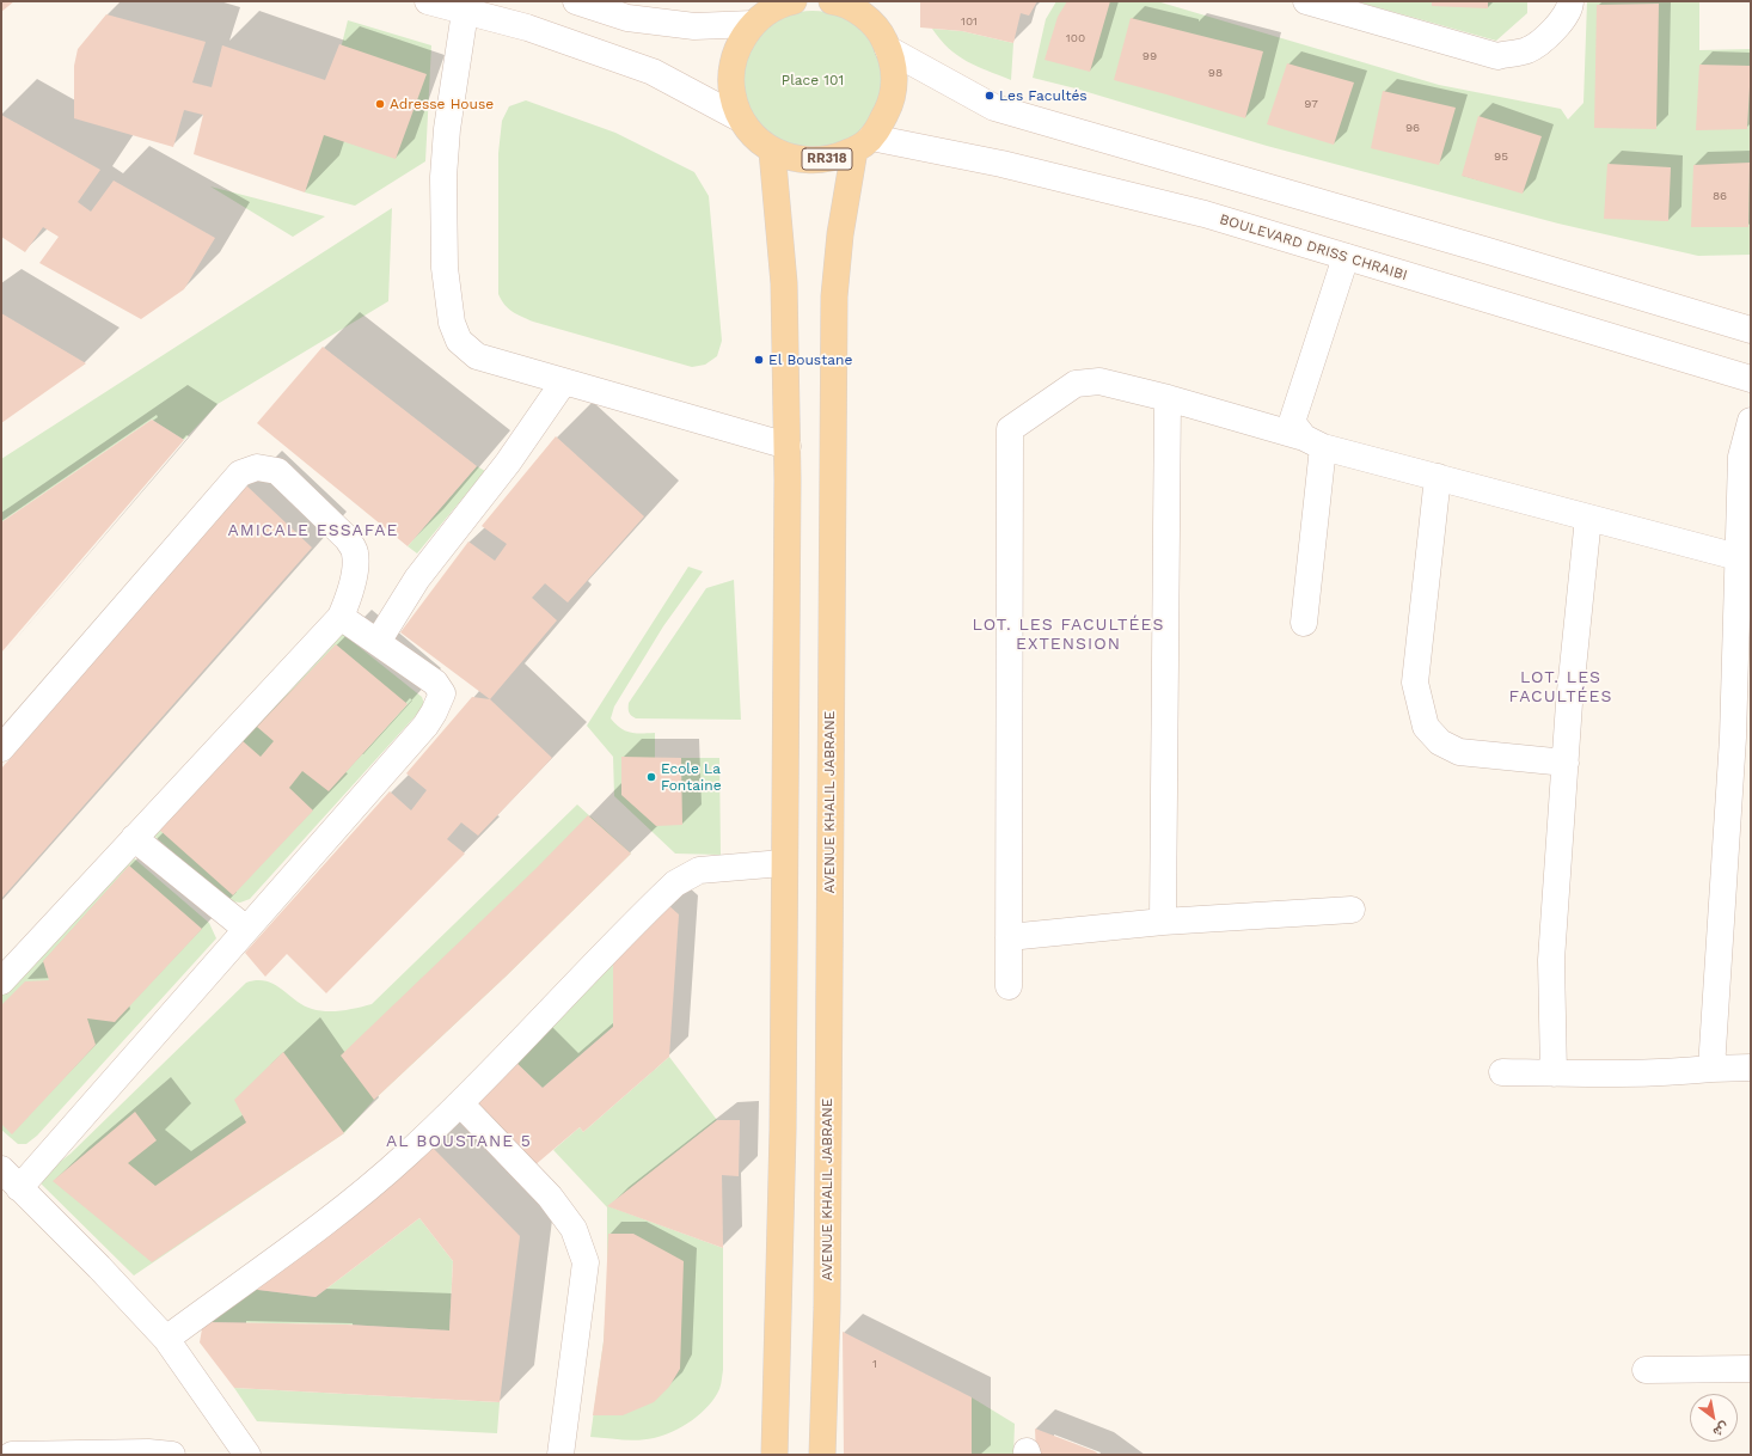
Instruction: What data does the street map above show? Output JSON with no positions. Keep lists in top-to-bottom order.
{
  "streets": {
    "main road": ["RR318", "AVENUE KHALIL JABRANE"],
    "street": ["BOULEVARD DRISS CHRAIBI"]
  },
  "crossings": [
    ["RR318", "BOULEVARD DRISS CHRAIBI"],
    ["RR318", "AVENUE KHALIL JABRANE"],
    ["BOULEVARD DRISS CHRAIBI", "AVENUE KHALIL JABRANE"]
  ],
  "districts": [
    "AMICALE ESSAFAE",
    "LOT. LES FACULTÉES EXTENSION",
    "LOT. LES FACULTÉES",
    "AL BOUSTANE 5"
  ],
  "parks": ["Place 101"],
  "places": [
    "Les Facultés",
    "Adresse House",
    "El Boustane",
    "Ecole La Fontaine"
  ],
  "house_numbers": [
    "101",
    "100",
    "99",
    "98",
    "97",
    "96",
    "95",
    "86",
    "1"
  ],
  "north": "bottom right"
}
